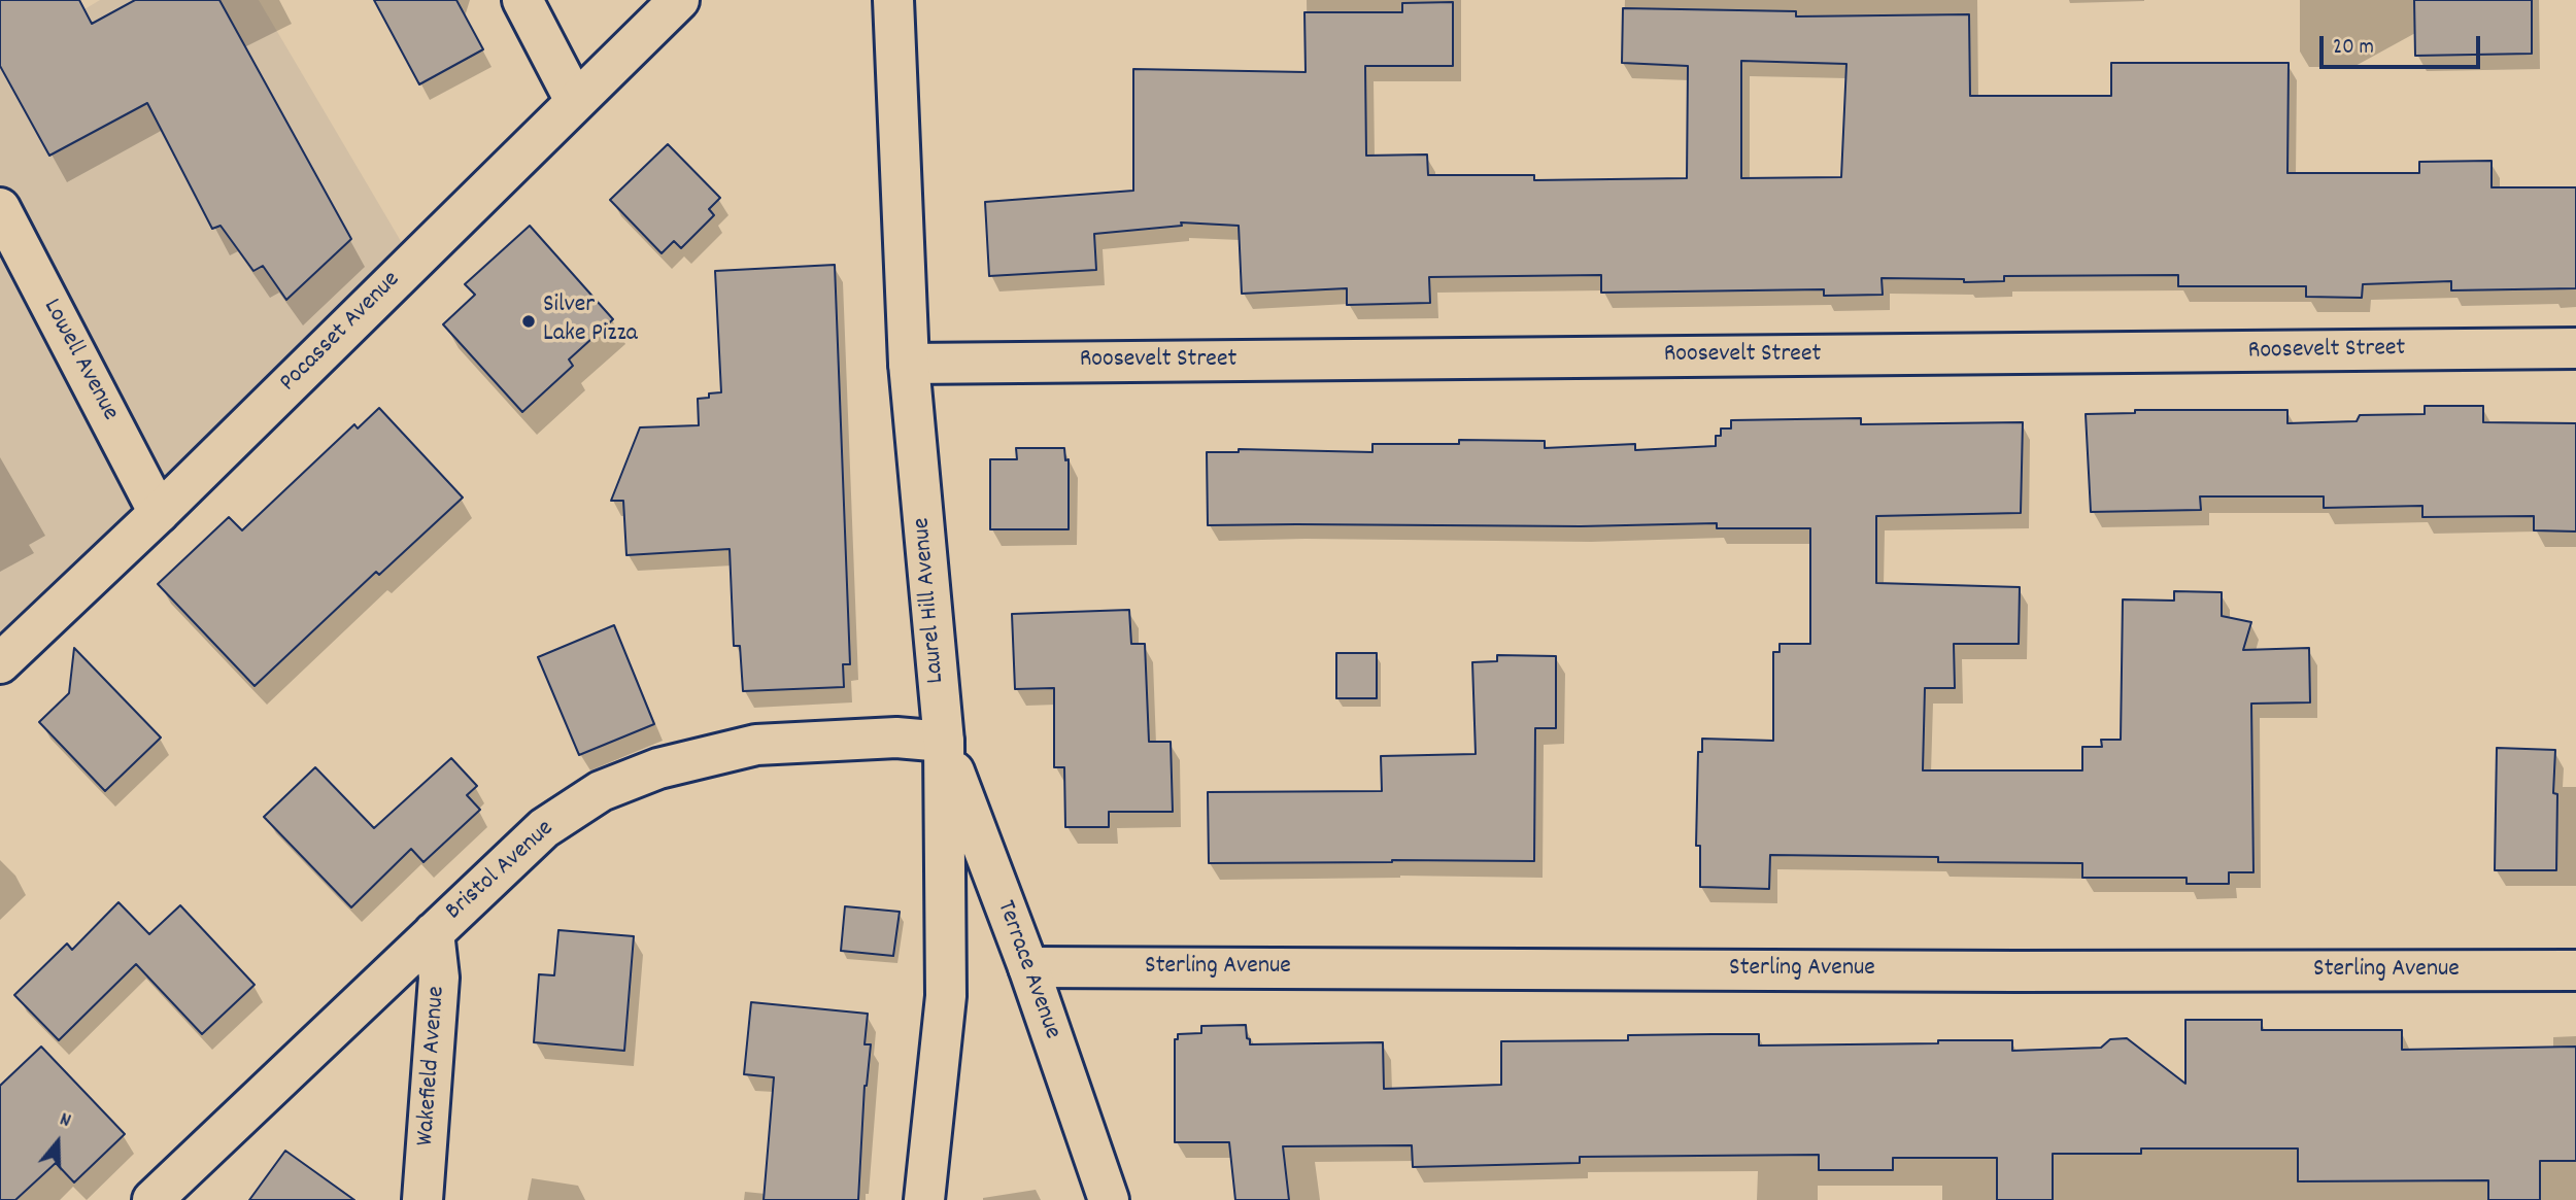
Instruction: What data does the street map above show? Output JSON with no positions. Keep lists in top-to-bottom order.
{
  "streets": {
    "street": [
      "Pocasset Avenue",
      "Roosevelt Street",
      "Lowell Avenue",
      "Laurel Hill Avenue",
      "Bristol Avenue",
      "Sterling Avenue",
      "Terrace Avenue",
      "Wakefield Avenue"
    ]
  },
  "crossings": [
    ["Pocasset Avenue", "Lowell Avenue"],
    ["Roosevelt Street", "Laurel Hill Avenue"],
    ["Laurel Hill Avenue", "Bristol Avenue"],
    ["Laurel Hill Avenue", "Terrace Avenue"],
    ["Bristol Avenue", "Terrace Avenue"],
    ["Bristol Avenue", "Wakefield Avenue"],
    ["Sterling Avenue", "Terrace Avenue"]
  ],
  "places": ["Silver Lake Pizza"],
  "scale_bar": "20 m",
  "north": "top"
}
